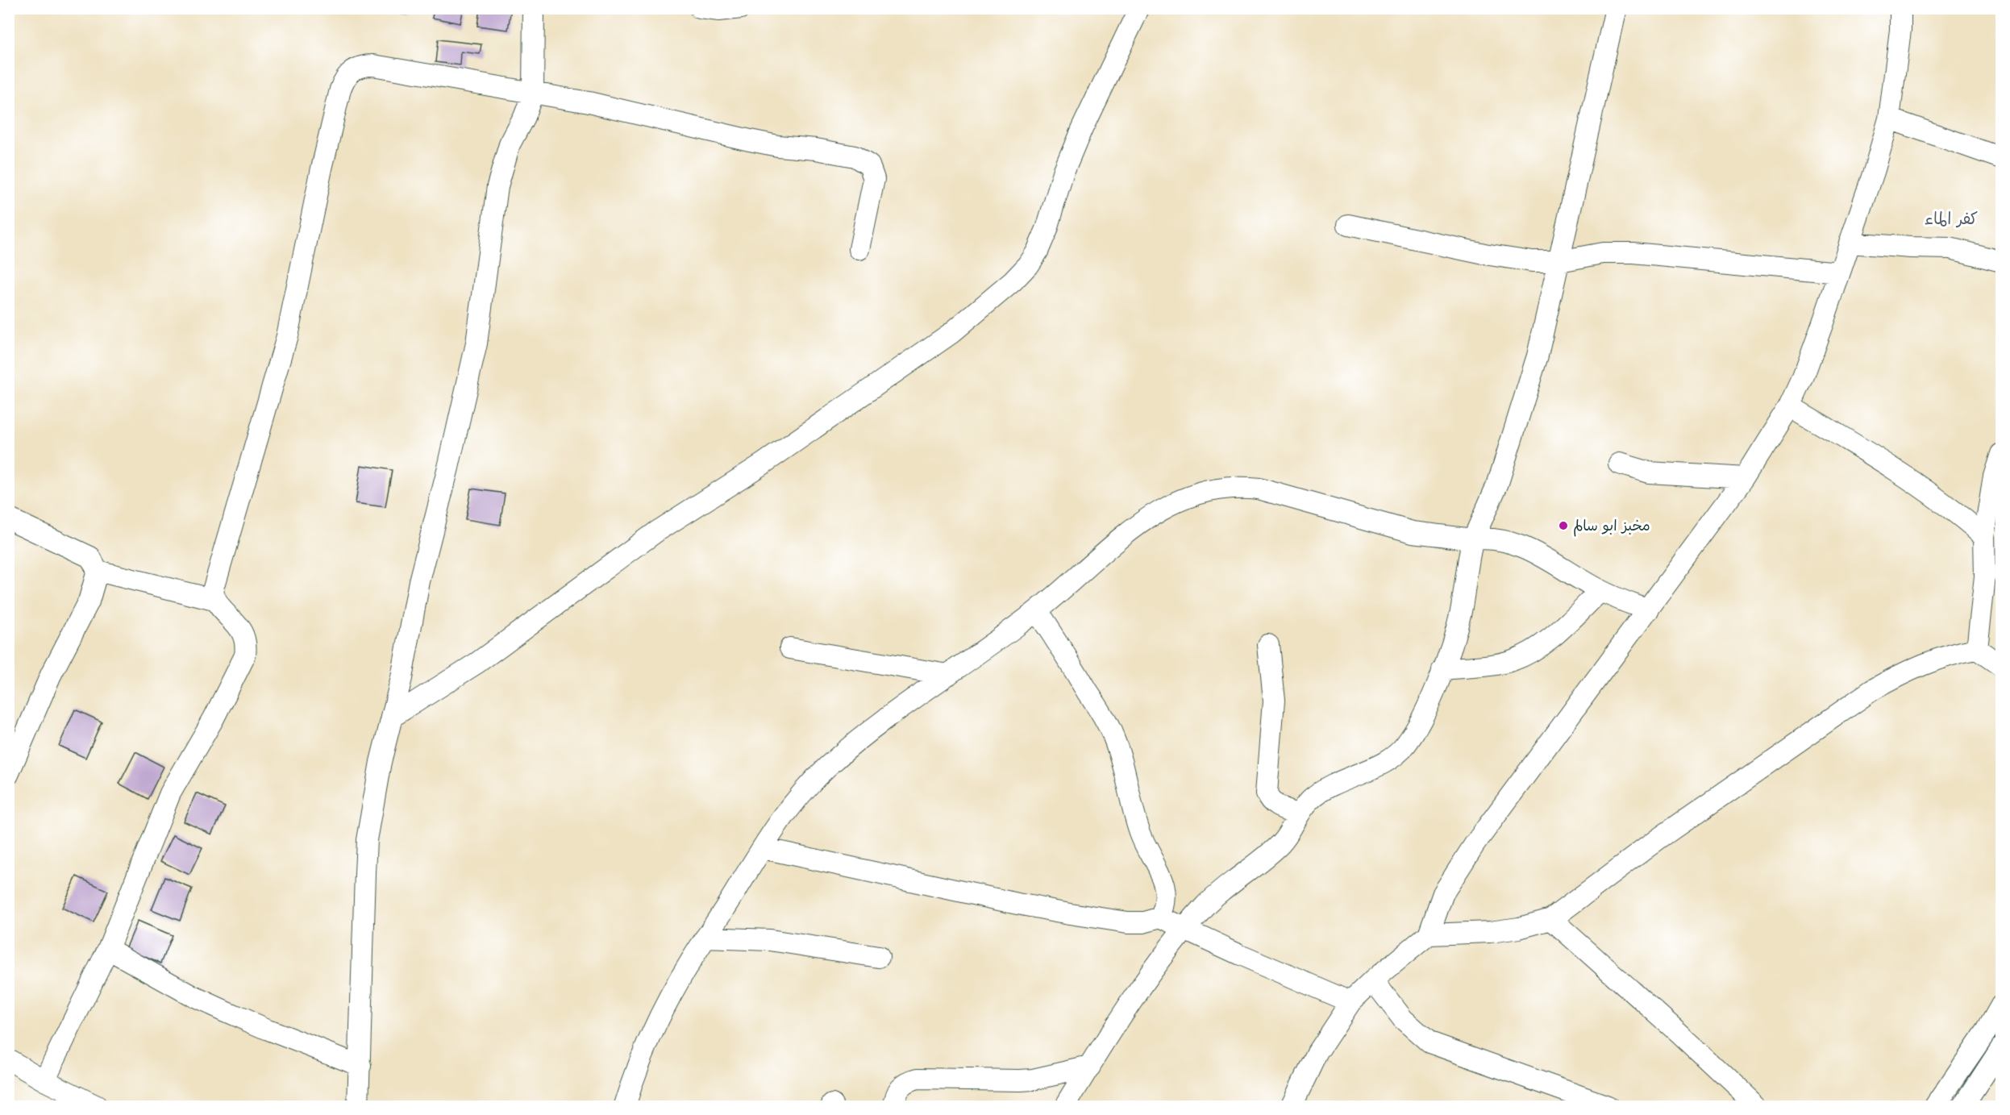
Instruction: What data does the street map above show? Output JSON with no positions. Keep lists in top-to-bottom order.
{
  "districts": ["كفر الماء"],
  "places": ["مخبز ابو سالم"]
}
